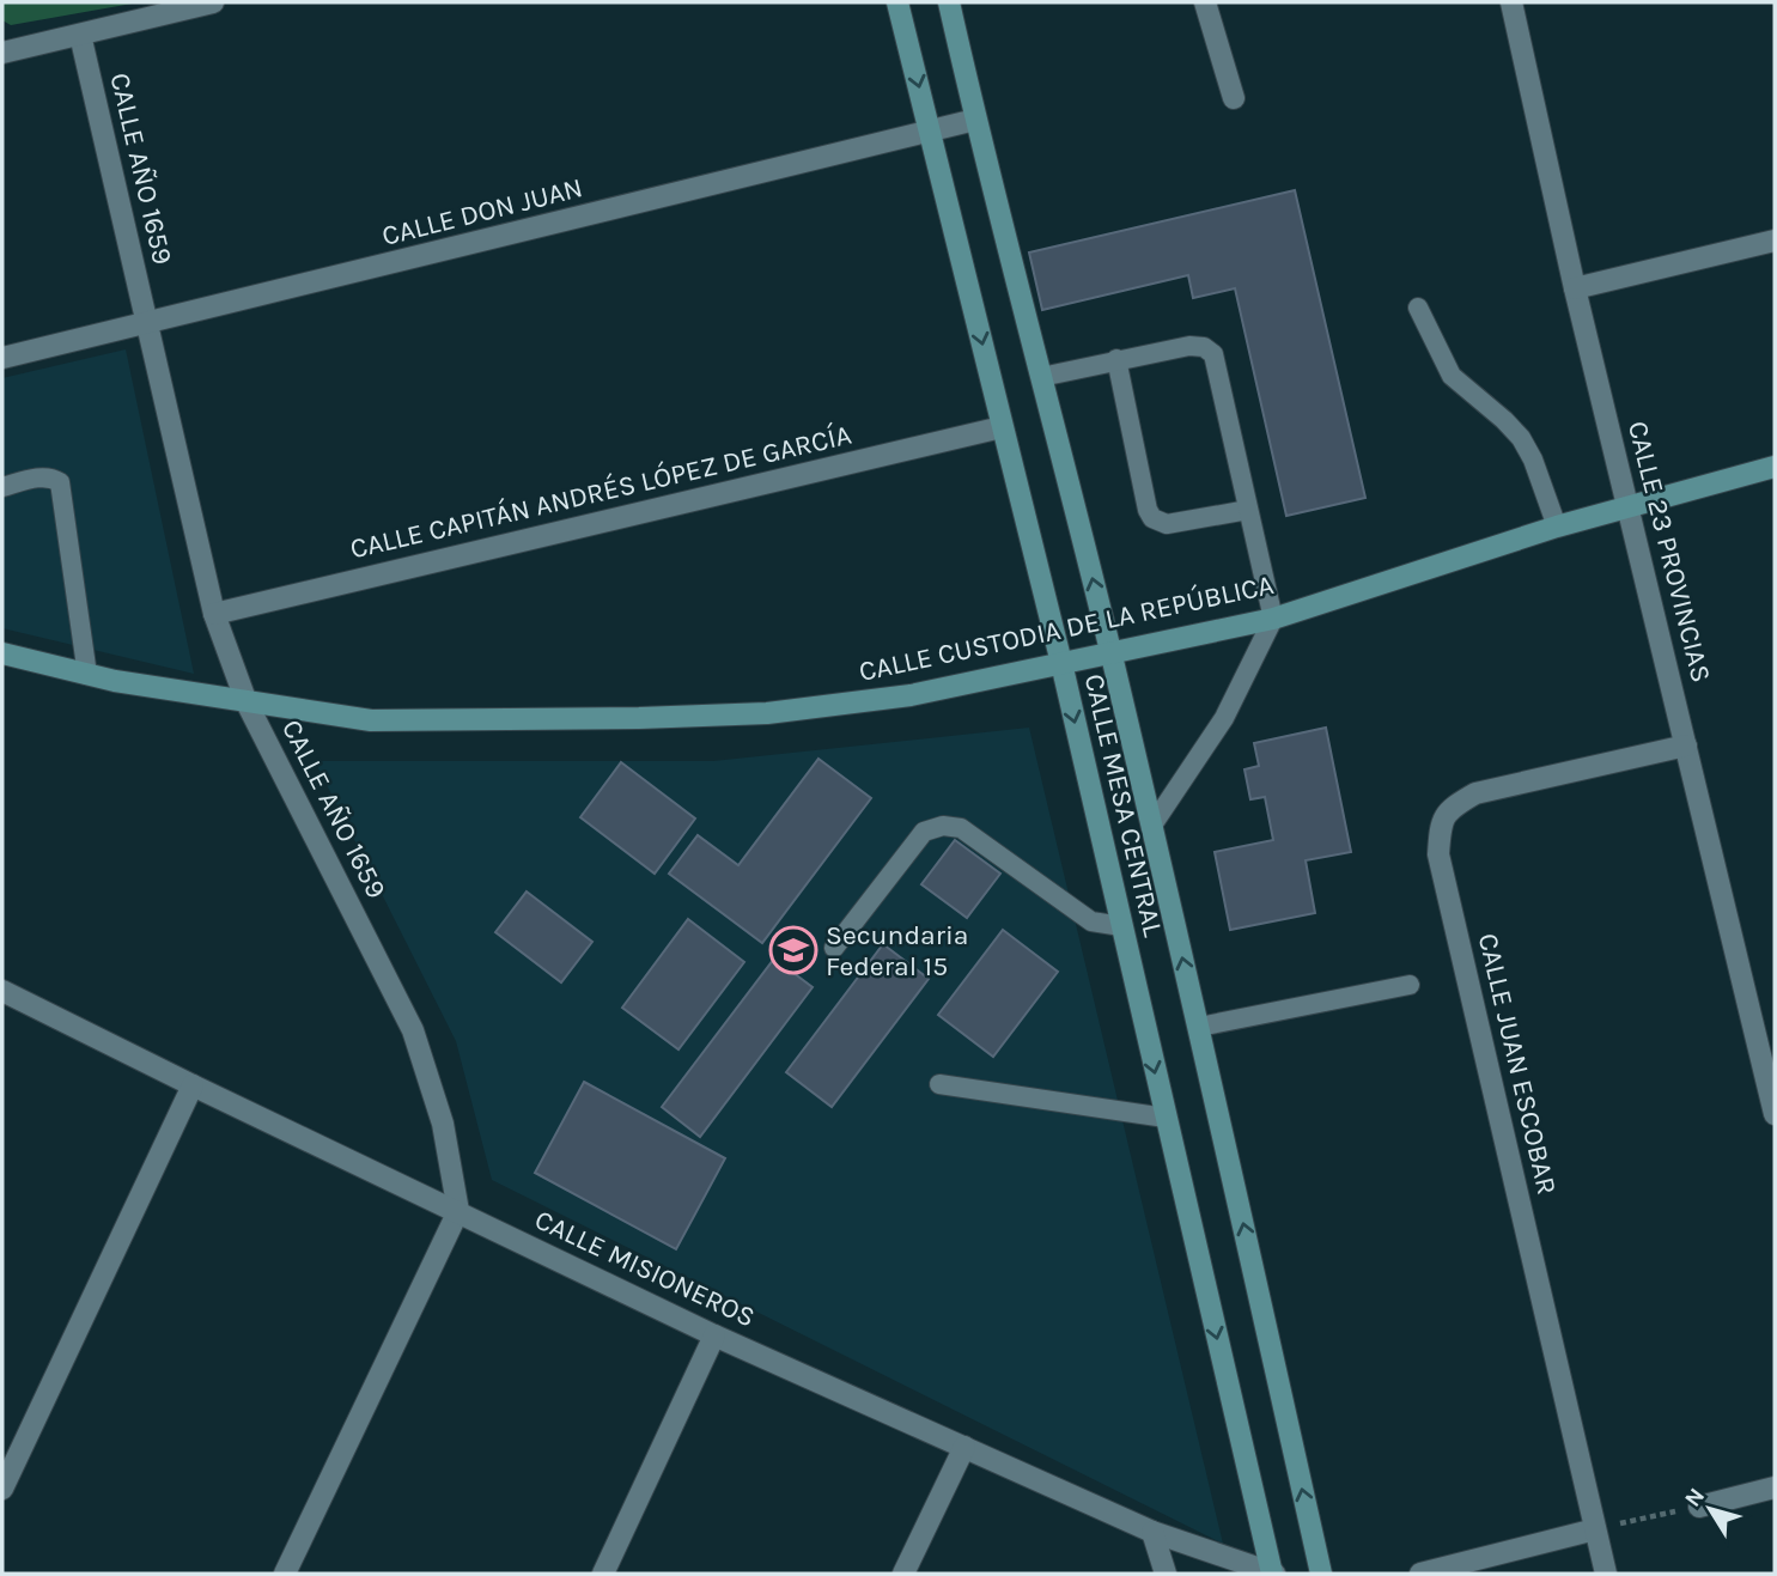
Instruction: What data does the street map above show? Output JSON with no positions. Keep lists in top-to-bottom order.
{
  "streets": {
    "main road": ["CALLE CUSTODIA DE LA REPÚBLICA", "CALLE MESA CENTRAL"],
    "street": [
      "CALLE AÑO 1659",
      "CALLE DON JUAN",
      "CALLE CAPITÁN ANDRÉS LÓPEZ DE GARCÍA",
      "CALLE 23 PROVINCIAS",
      "CALLE JUAN ESCOBAR",
      "CALLE MISIONEROS"
    ]
  },
  "crossings": [
    ["CALLE AÑO 1659", "CALLE DON JUAN"],
    ["CALLE AÑO 1659", "CALLE CAPITÁN ANDRÉS LÓPEZ DE GARCÍA"],
    ["CALLE AÑO 1659", "CALLE CUSTODIA DE LA REPÚBLICA"],
    ["CALLE AÑO 1659", "CALLE MISIONEROS"],
    ["CALLE DON JUAN", "CALLE MESA CENTRAL"],
    ["CALLE CAPITÁN ANDRÉS LÓPEZ DE GARCÍA", "CALLE MESA CENTRAL"],
    ["CALLE 23 PROVINCIAS", "CALLE CUSTODIA DE LA REPÚBLICA"],
    ["CALLE 23 PROVINCIAS", "CALLE JUAN ESCOBAR"],
    ["CALLE CUSTODIA DE LA REPÚBLICA", "CALLE MESA CENTRAL"],
    ["CALLE MESA CENTRAL", "CALLE MISIONEROS"]
  ],
  "places": {
    "school or university": ["Secundaria Federal 15"]
  },
  "north": "top left"
}
